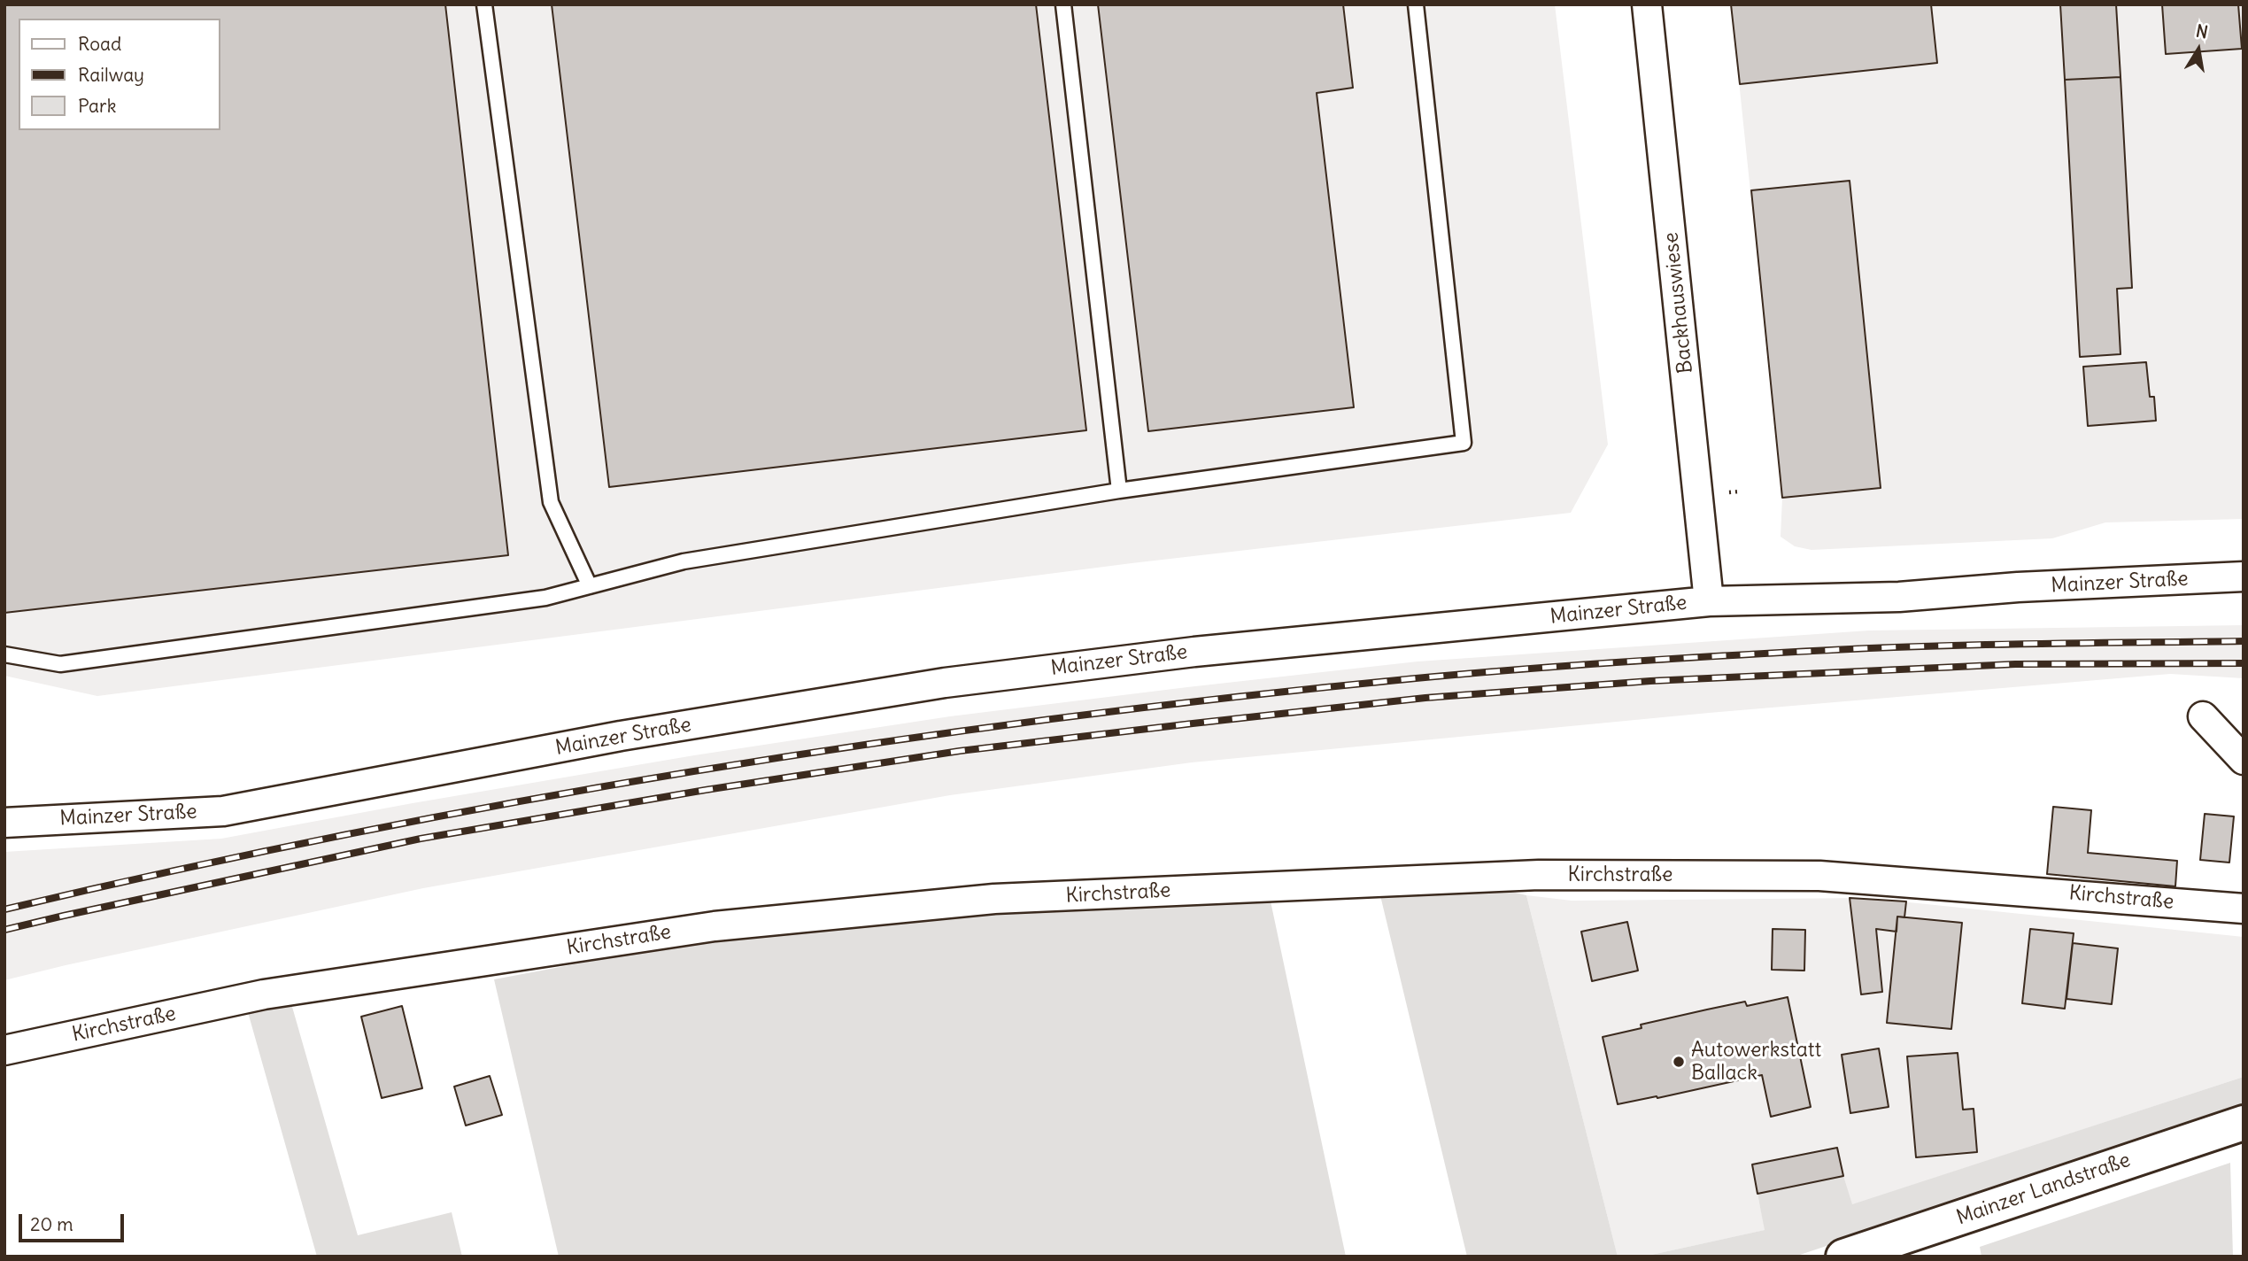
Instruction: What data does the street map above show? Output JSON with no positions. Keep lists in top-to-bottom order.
{
  "streets": {
    "main road": ["Mainzer Landstraße"],
    "street": ["Backhauswiese", "Mainzer Straße", "Kirchstraße"]
  },
  "crossings": [
    ["Backhauswiese", "Mainzer Straße"]
  ],
  "places": ["Autowerkstatt Ballack"],
  "legend": ["Road", "Railway", "Park"],
  "scale_bar": "20 m",
  "north": "top"
}
